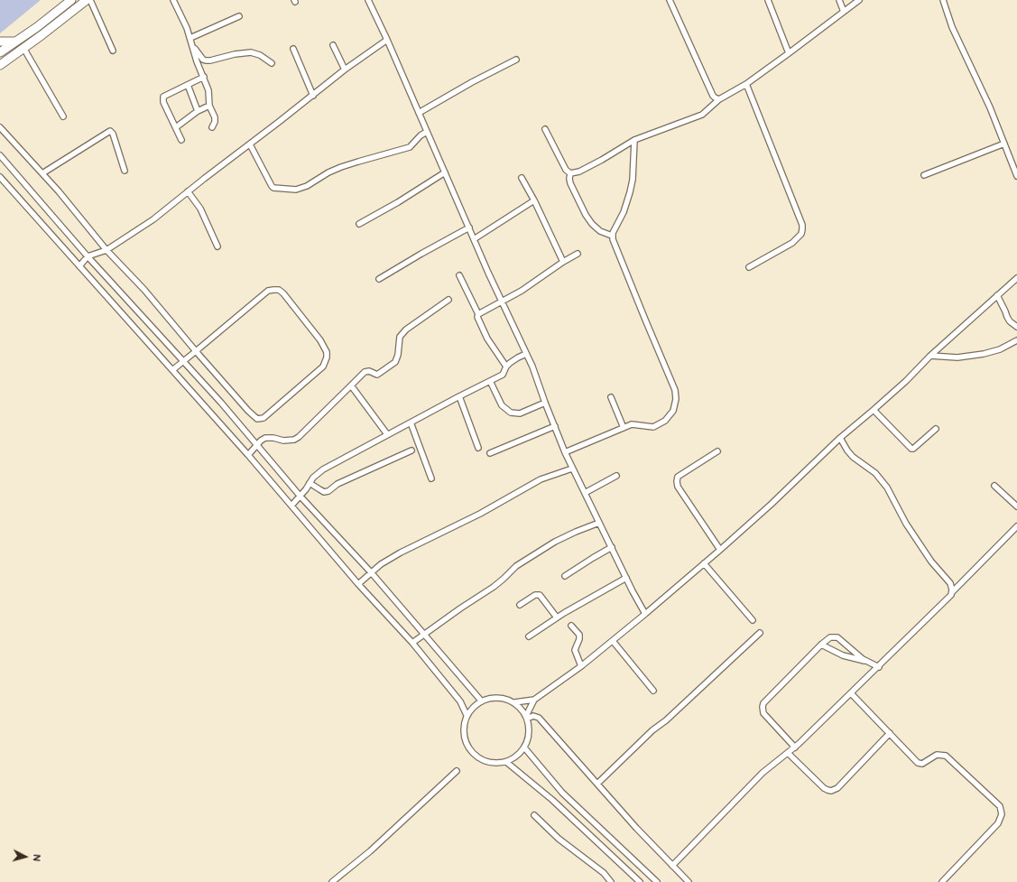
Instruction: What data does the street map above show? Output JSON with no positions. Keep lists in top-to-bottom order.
{
  "north": "right"
}
